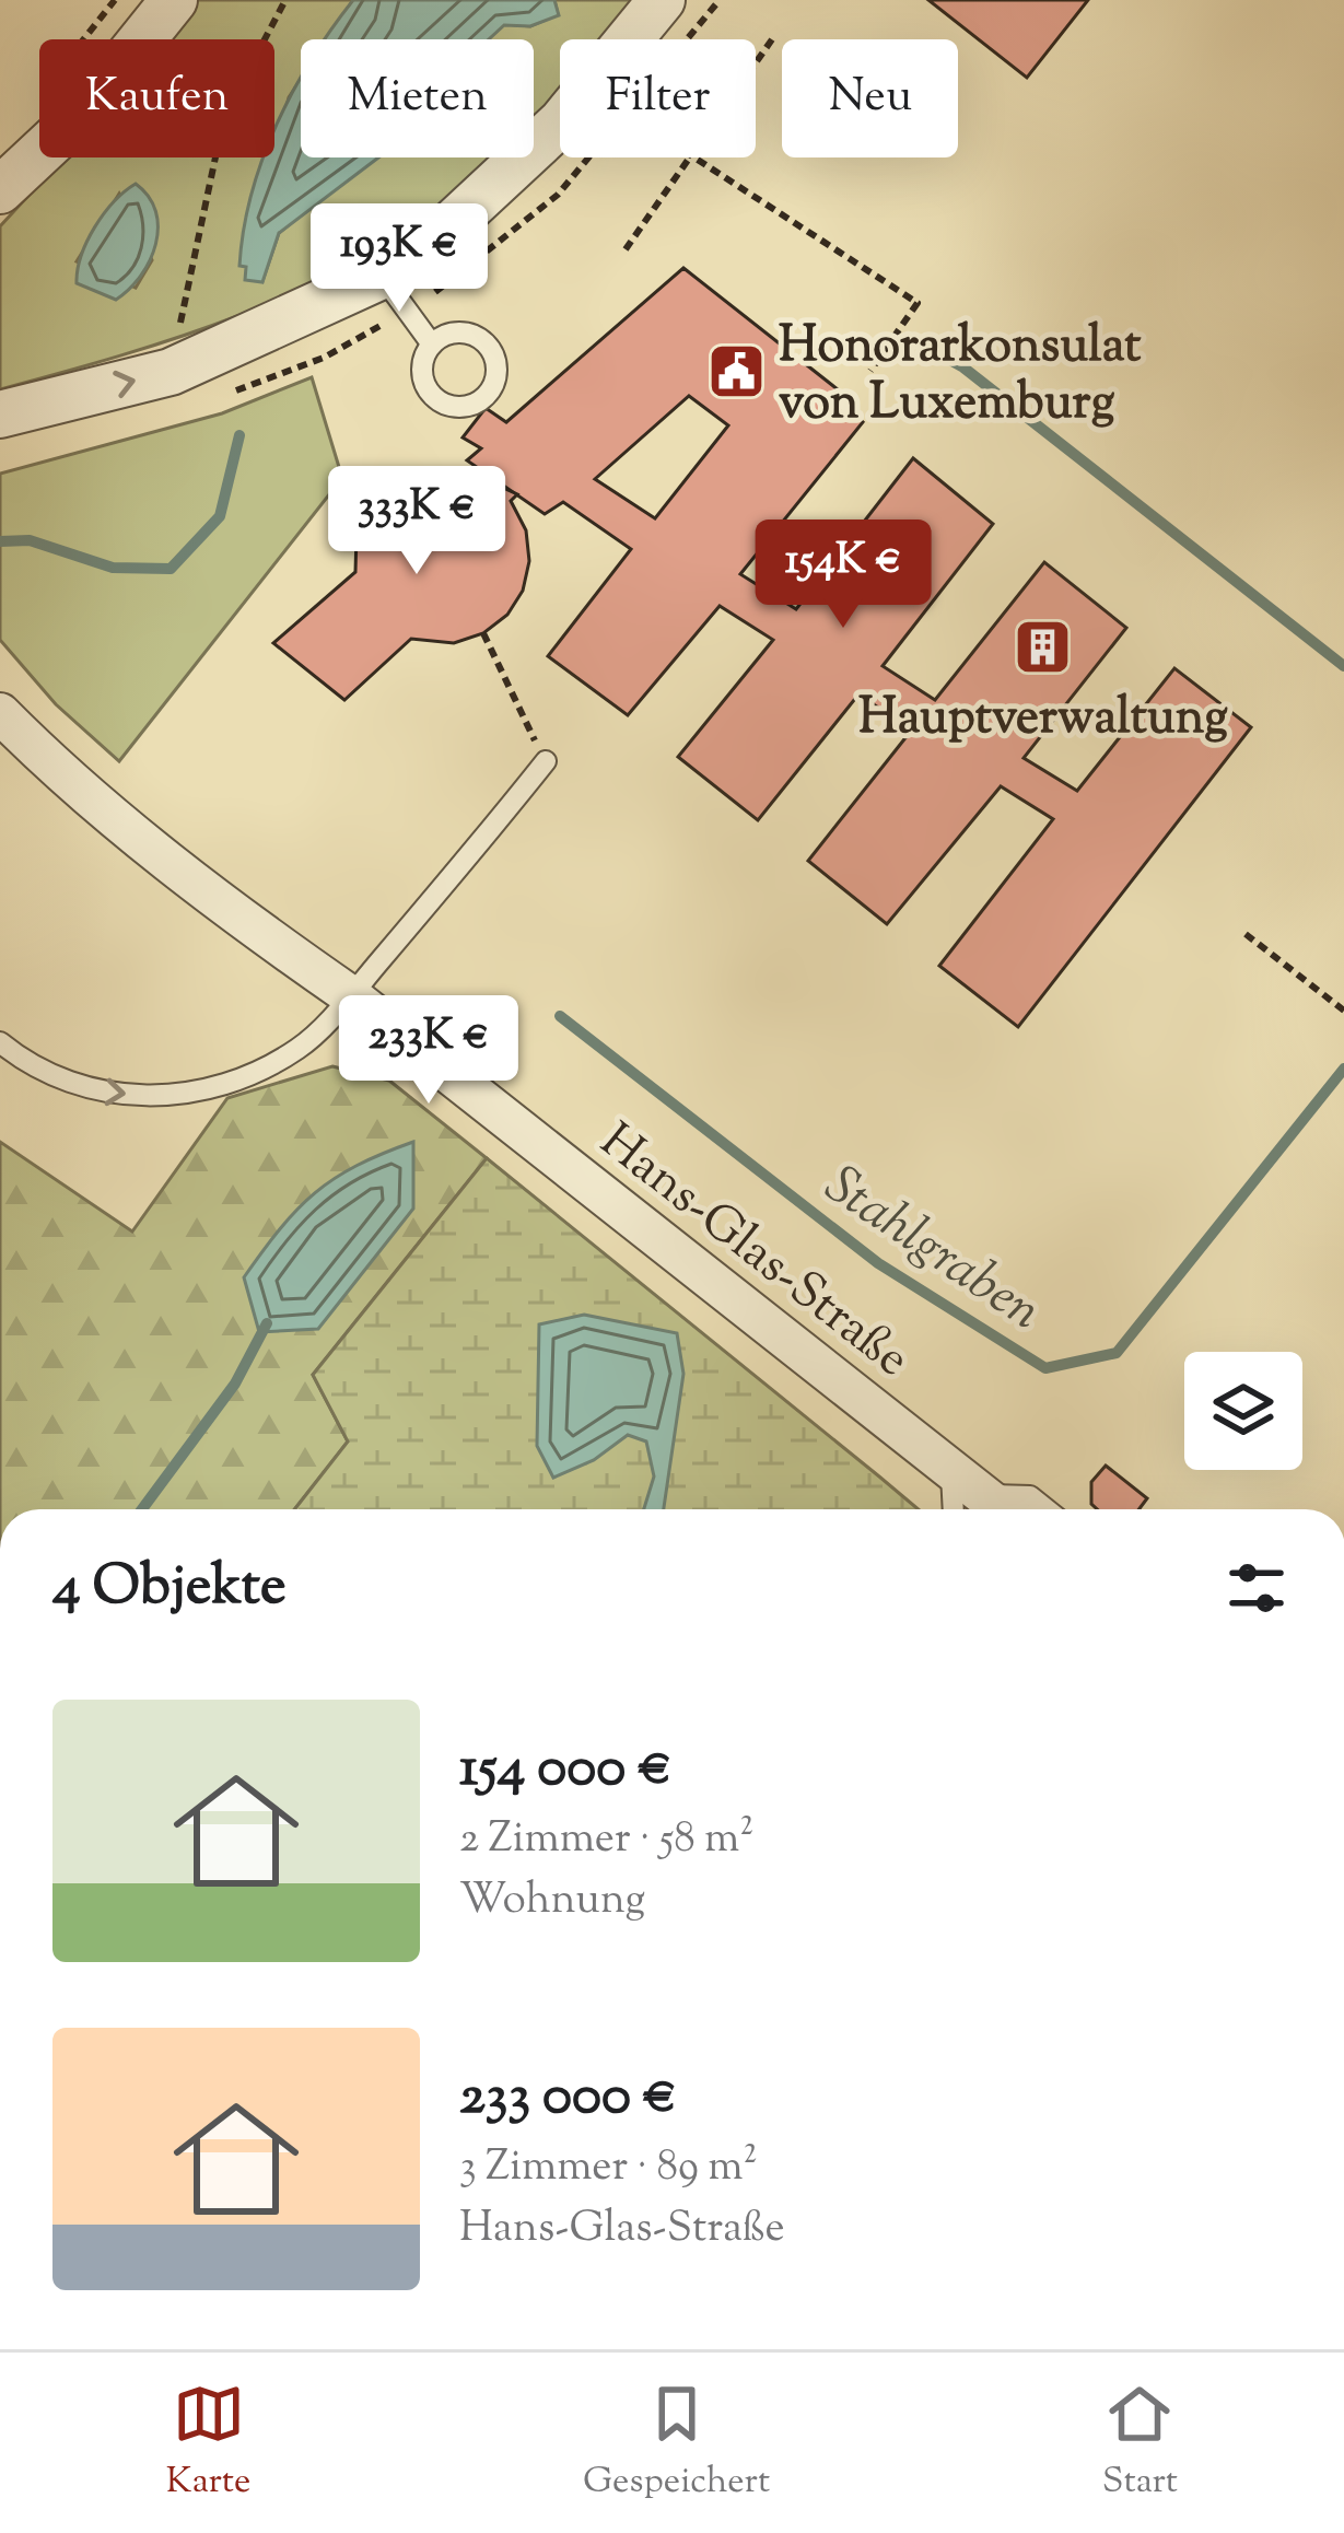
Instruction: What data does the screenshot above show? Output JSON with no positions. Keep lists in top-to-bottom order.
{
  "streets": {
    "street": ["Hans-Glas-Straße"]
  },
  "water": ["Stahlgraben"],
  "places": {
    "public building": ["Honorarkonsulat von Luxemburg"],
    "building": ["Hauptverwaltung"]
  },
  "page": {
    "chip": [
      "Kaufen",
      "Mieten",
      "Filter",
      "Neu"
    ],
    "price": [
      "193K €",
      "333K €",
      "154K €",
      "233K €"
    ],
    "heading": "4 Objekte",
    "list": [
      {
        "name": "154 000 €",
        "note": "2 Zimmer · 58 m² · Wohnung"
      },
      {
        "name": "233 000 €",
        "note": "3 Zimmer · 89 m² · Hans-Glas-Straße"
      }
    ],
    "tabs": ["Karte", "Gespeichert", "Start"]
  }
}
